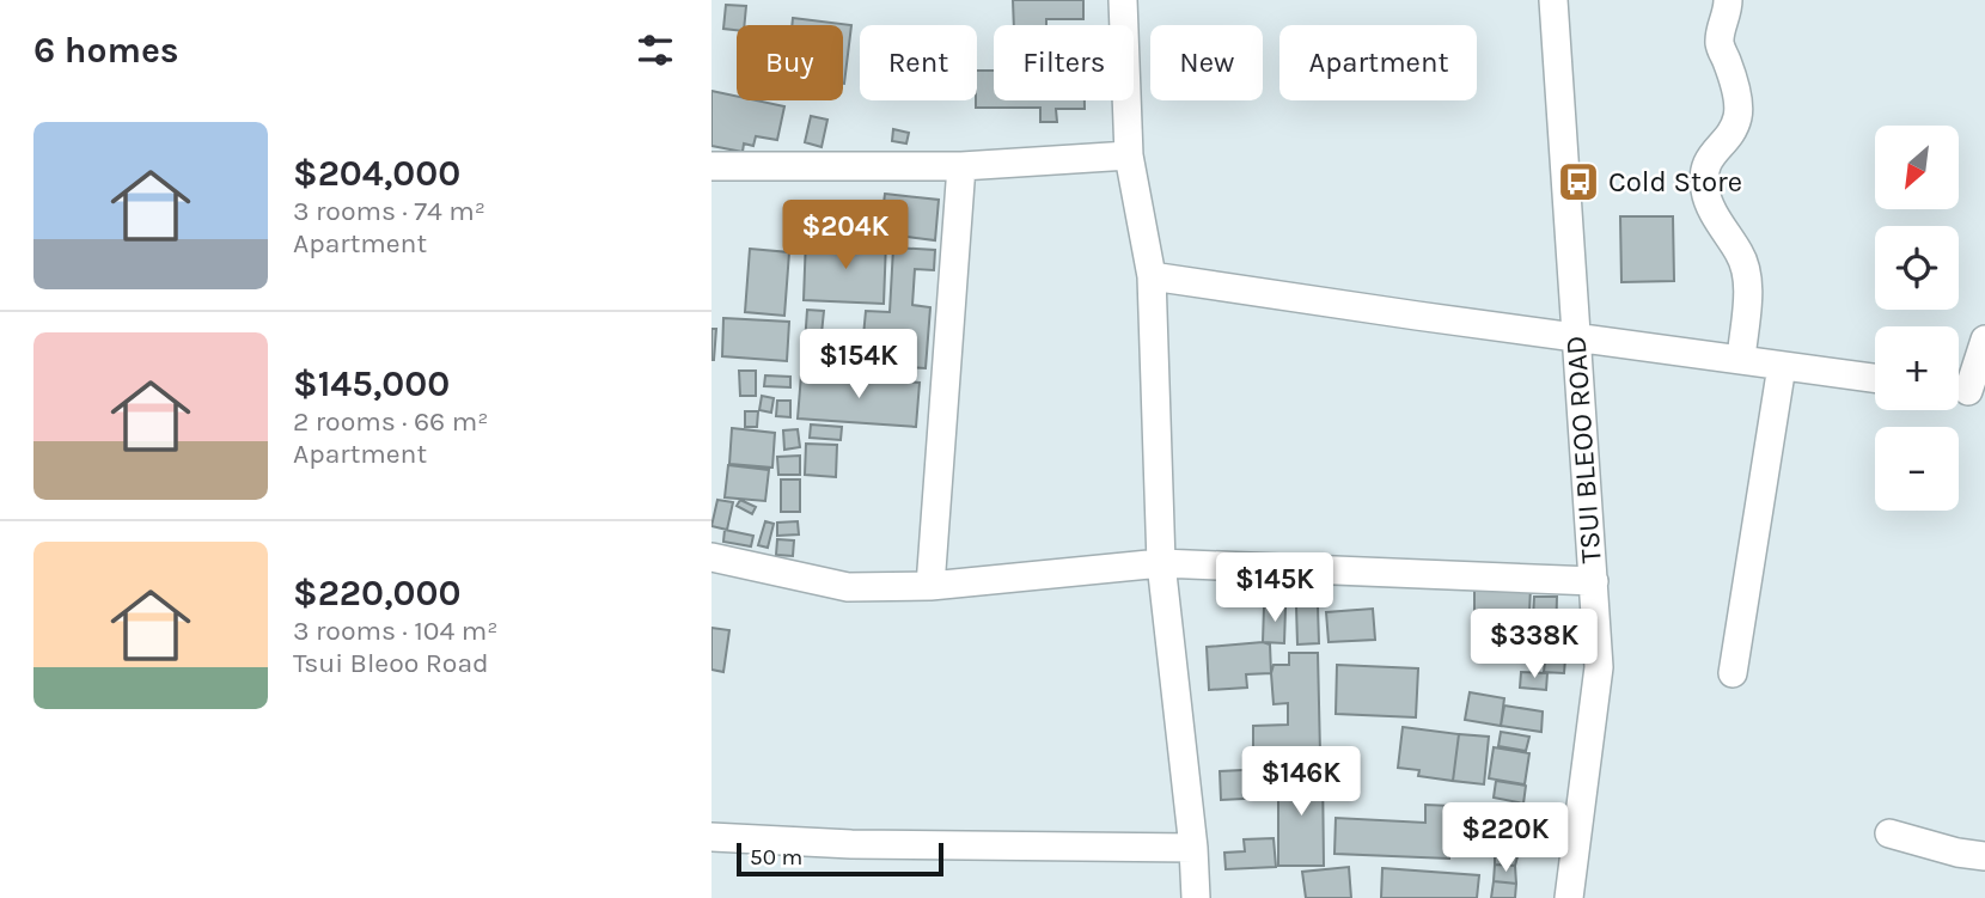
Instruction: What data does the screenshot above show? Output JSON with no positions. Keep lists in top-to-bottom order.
{
  "streets": {
    "street": ["TSUI BLEOO ROAD"]
  },
  "places": {
    "bus stop": ["Cold Store"]
  },
  "scale_bar": "50 m",
  "north": "bottom left",
  "page": {
    "heading": "6 homes",
    "chip": [
      "Buy",
      "Rent",
      "Filters",
      "New",
      "Apartment"
    ],
    "list": [
      {
        "name": "$204,000",
        "note": "3 rooms · 74 m² · Apartment"
      },
      {
        "name": "$145,000",
        "note": "2 rooms · 66 m² · Apartment"
      },
      {
        "name": "$220,000",
        "note": "3 rooms · 104 m² · Tsui Bleoo Road"
      }
    ],
    "map_buttons": ["+", "−"],
    "price": [
      "$204K",
      "$154K",
      "$145K",
      "$338K",
      "$146K",
      "$220K"
    ],
    "scale": "50 m"
  }
}
